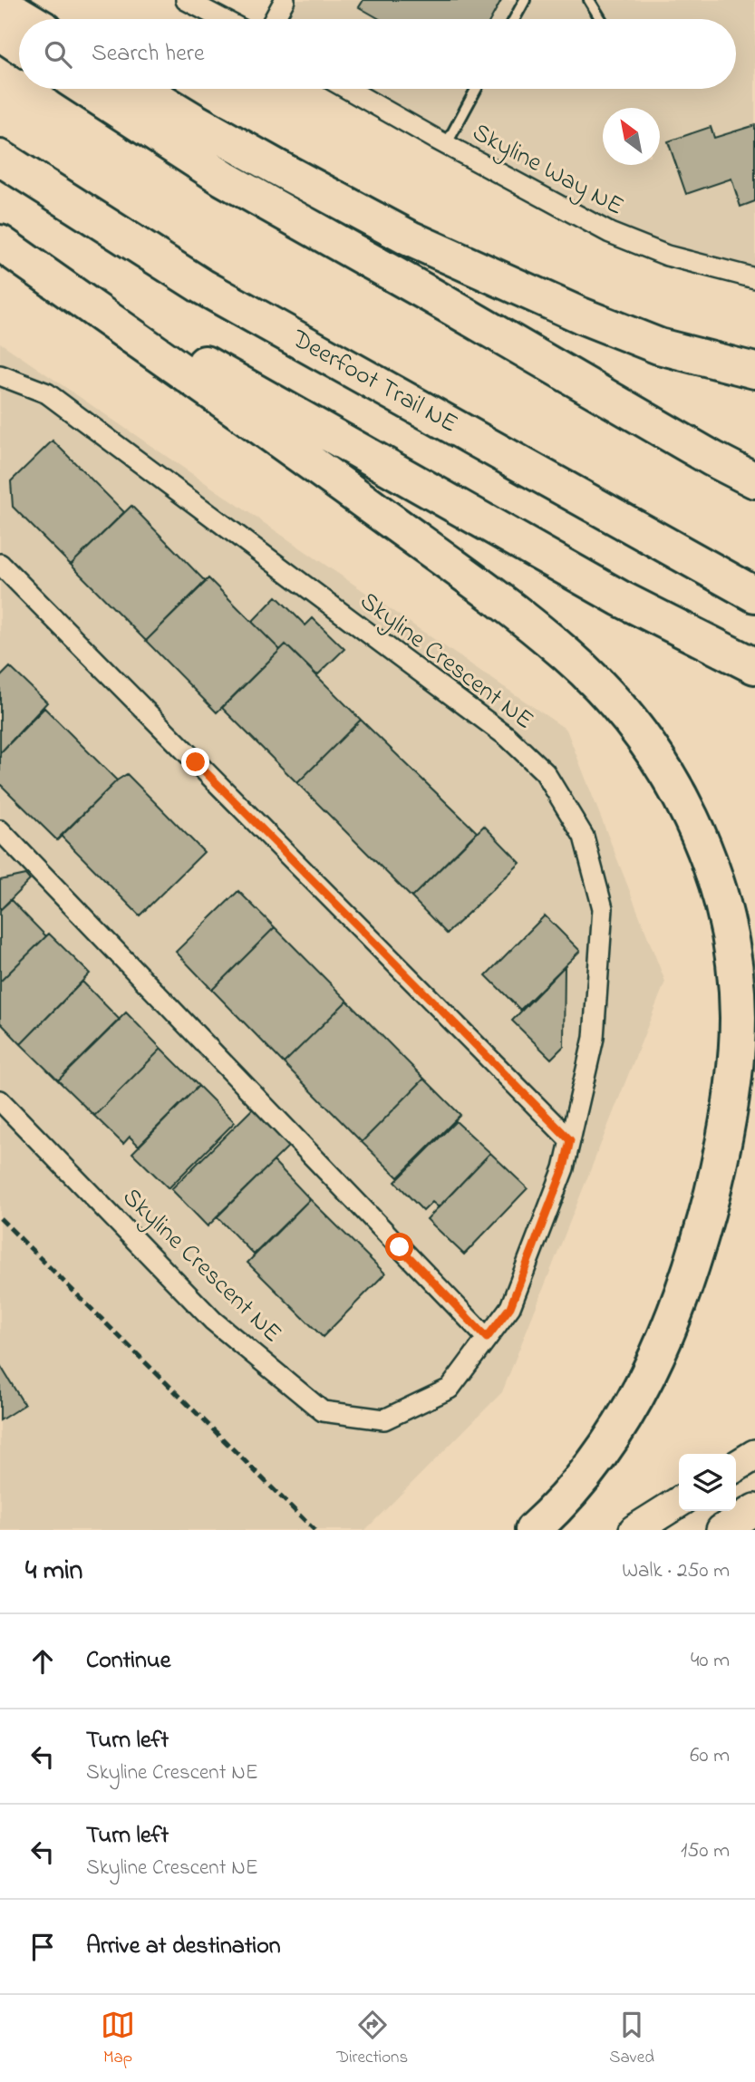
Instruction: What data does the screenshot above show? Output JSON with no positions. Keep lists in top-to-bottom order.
{
  "streets": {
    "highway": ["Deerfoot Trail NE"],
    "street": ["Skyline Way NE", "Skyline Crescent NE"]
  },
  "north": "top left",
  "page": {
    "search": "Search here",
    "heading": ["4 min", "Walk · 250 m"],
    "list": [
      ["Continue", "40 m"],
      ["Turn left", "Skyline Crescent NE", "60 m"],
      ["Turn left", "Skyline Crescent NE", "150 m"],
      "Arrive at destination"
    ],
    "nav": ["Map", "Directions", "Saved"]
  }
}
